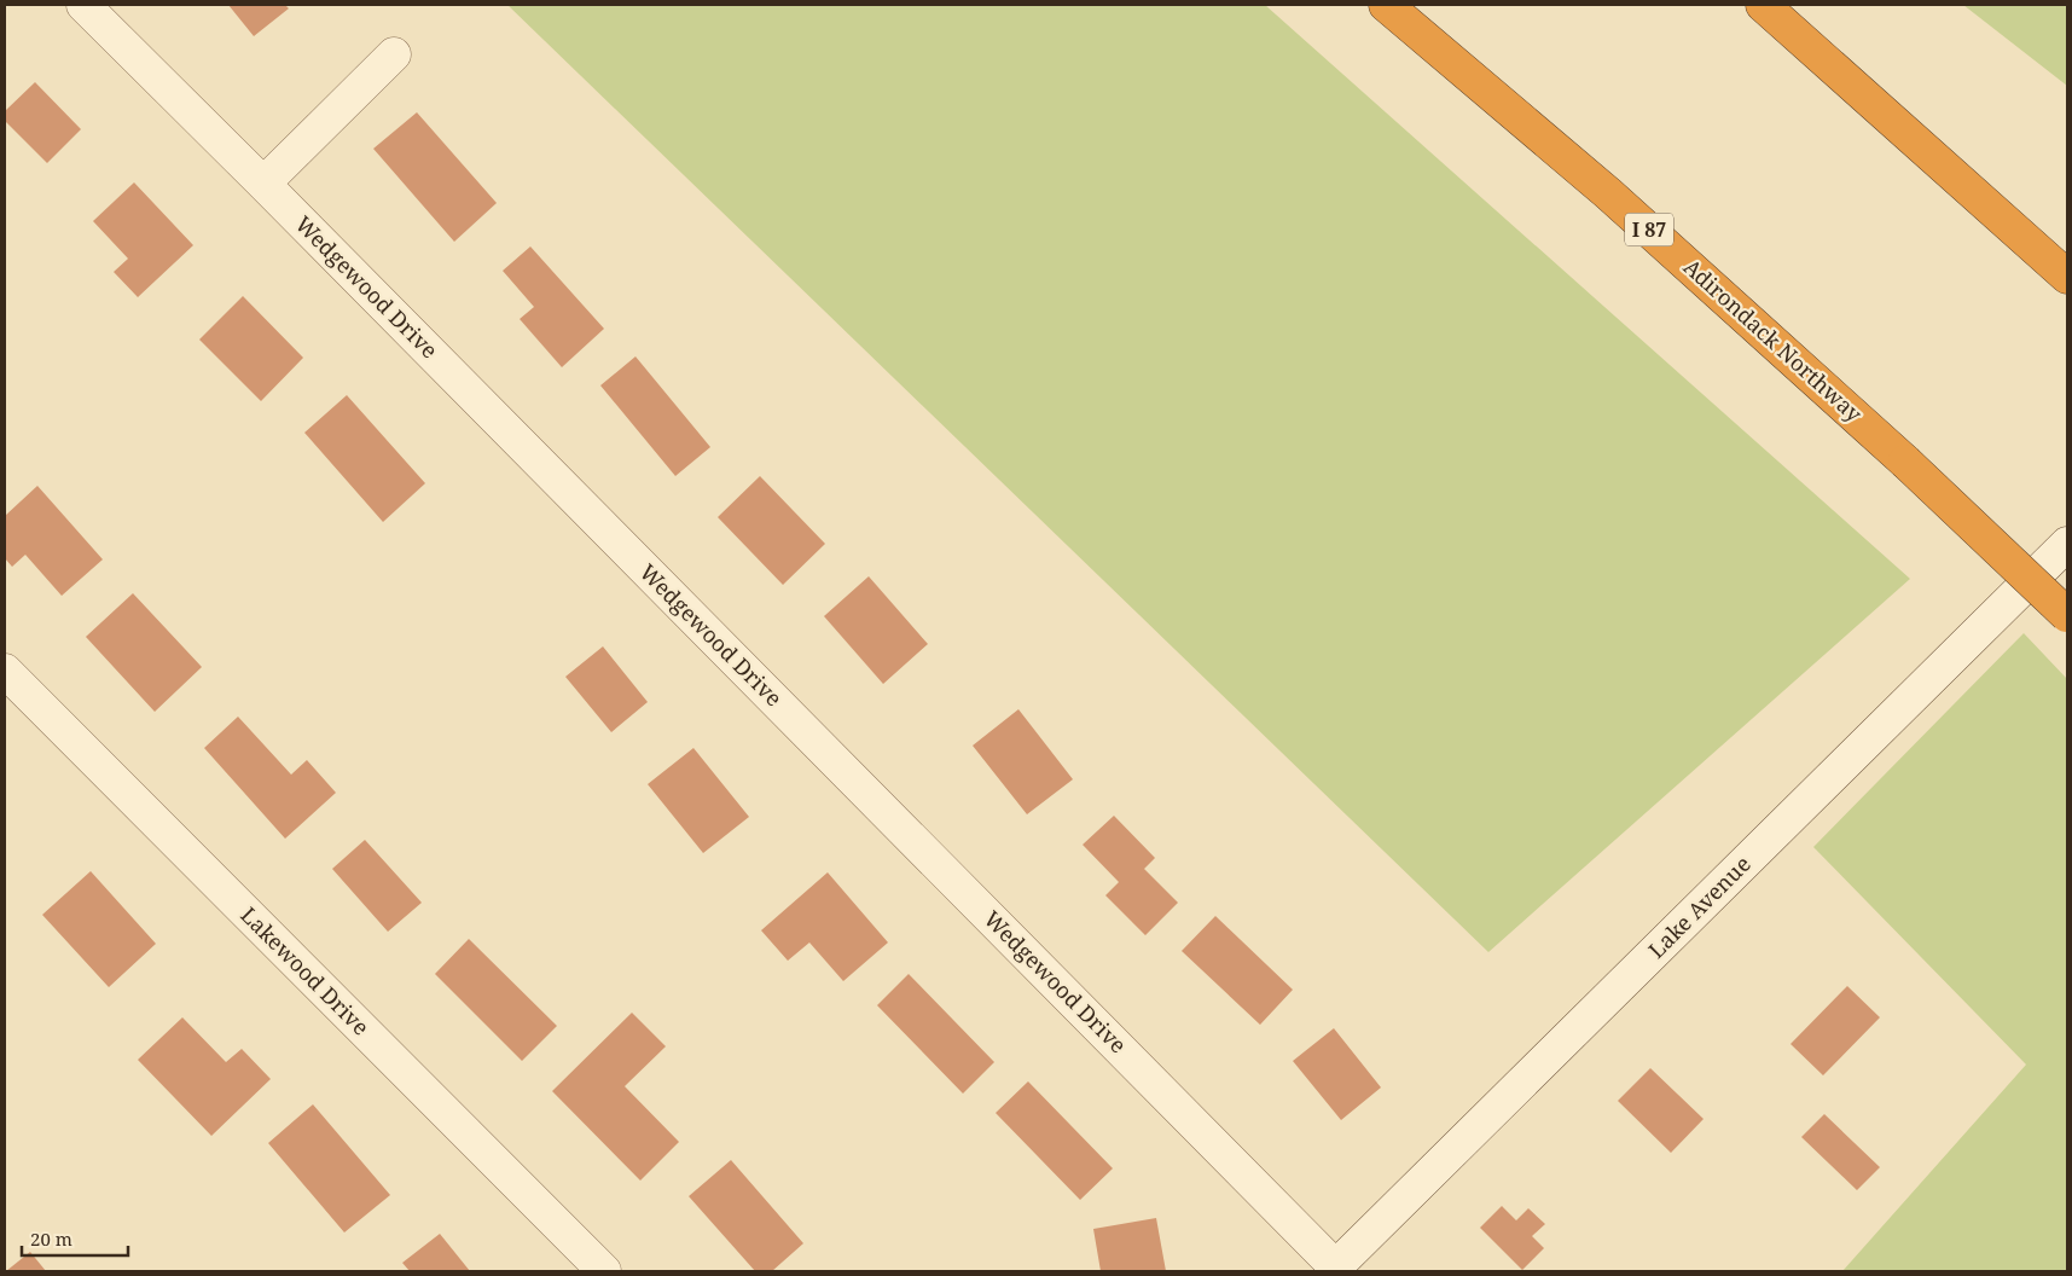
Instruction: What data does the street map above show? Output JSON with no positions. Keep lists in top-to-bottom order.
{
  "streets": {
    "highway": ["I 87", "Adirondack Northway"],
    "street": ["Wedgewood Drive", "Lake Avenue", "Lakewood Drive"]
  },
  "crossings": [
    ["Wedgewood Drive", "Lake Avenue"]
  ],
  "scale_bar": "20 m"
}
